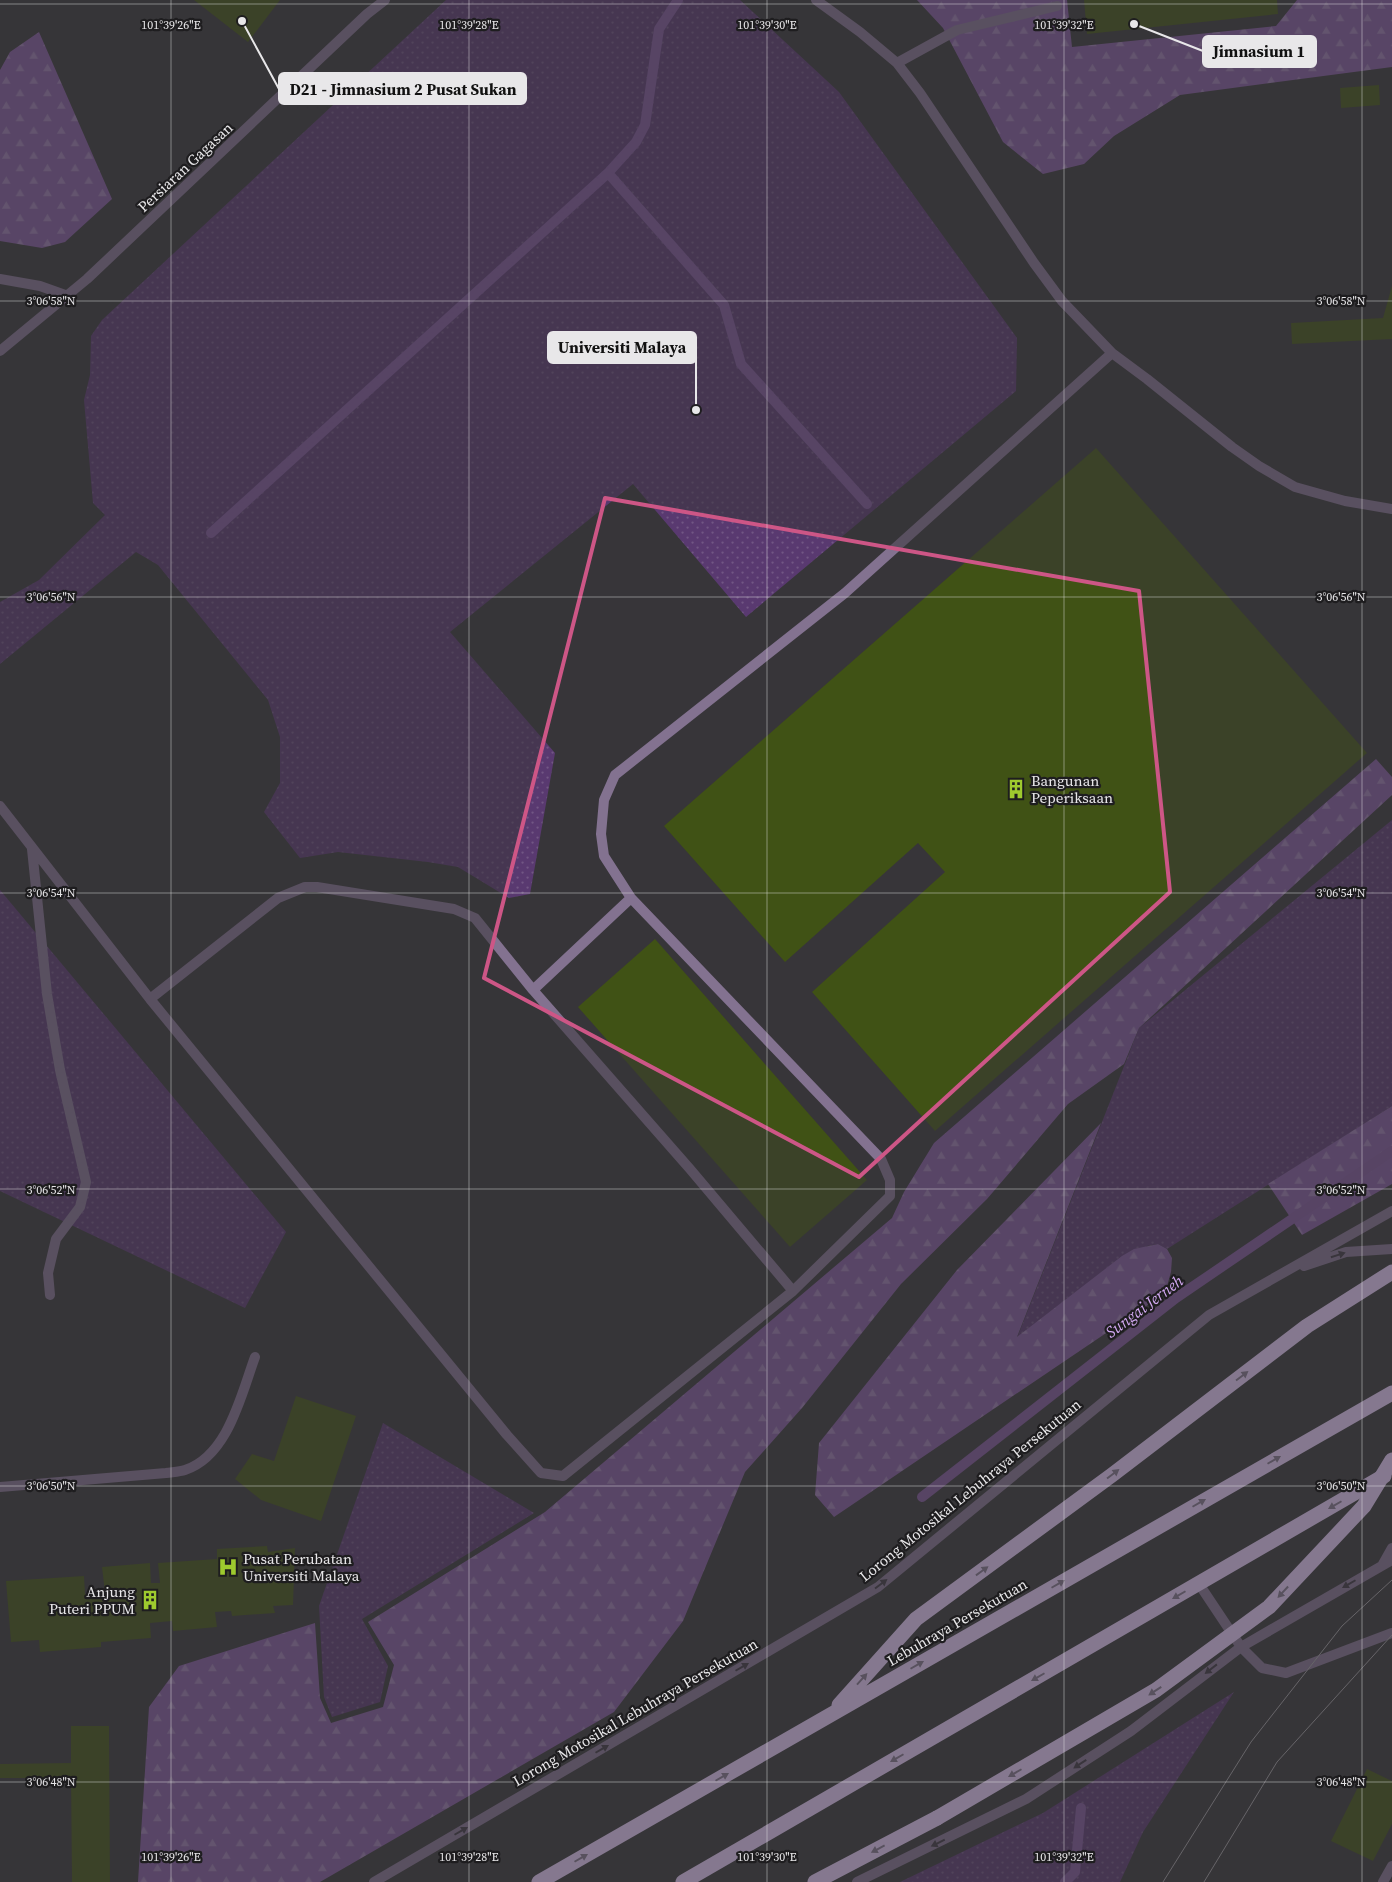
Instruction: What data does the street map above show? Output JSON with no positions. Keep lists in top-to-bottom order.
{
  "streets": {
    "highway": ["Lebuhraya Persekutuan"],
    "street": ["Persiaran Gagasan", "Lorong Motosikal Lebuhraya Persekutuan"]
  },
  "one_way": ["Lorong Motosikal Lebuhraya Persekutuan"],
  "water": ["Sungai Jerneh"],
  "places": {
    "other": ["D21 - Jimnasium 2 Pusat Sukan", "Jimnasium 1", "Universiti Malaya"],
    "building": ["Bangunan Peperiksaan", "Anjung Puteri PPUM"],
    "hospital": ["Pusat Perubatan Universiti Malaya"]
  },
  "coordinates": [
    "101°39'26\"E",
    "101°39'28\"E",
    "101°39'30\"E",
    "101°39'32\"E",
    "3°06'58\"N",
    "3°06'56\"N",
    "3°06'54\"N",
    "3°06'52\"N",
    "3°06'50\"N",
    "3°06'48\"N"
  ]
}
